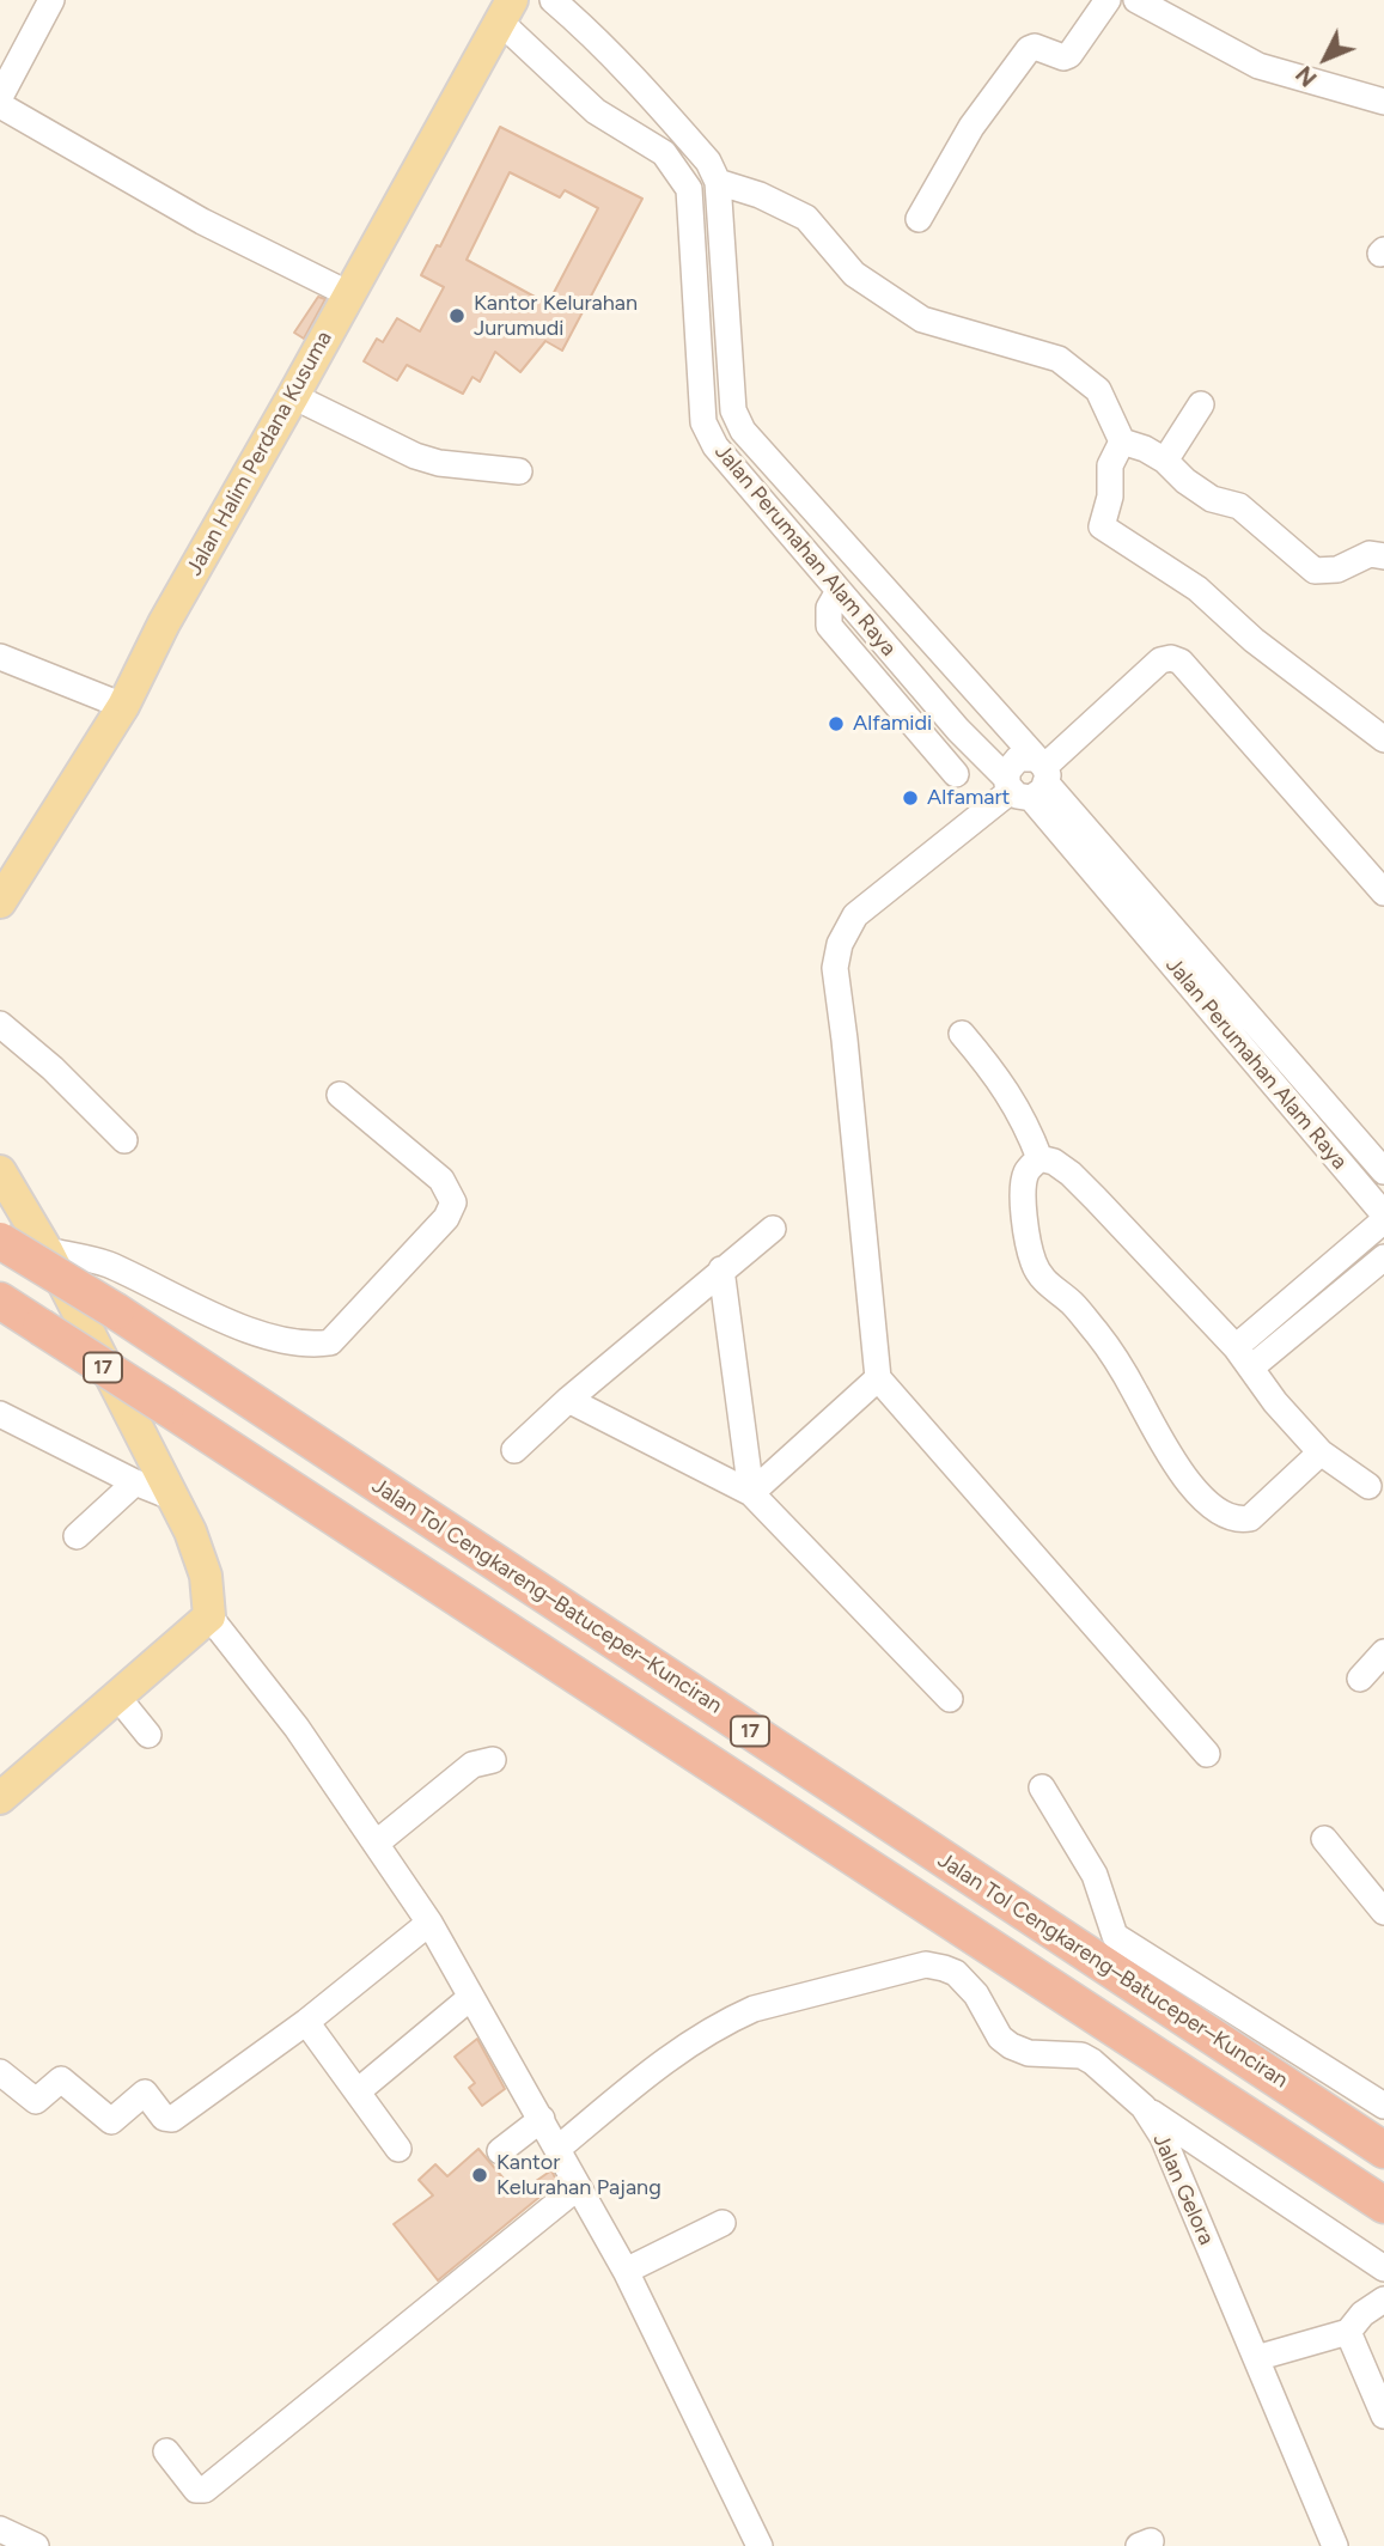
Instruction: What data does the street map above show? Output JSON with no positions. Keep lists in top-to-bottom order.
{
  "streets": {
    "highway": ["17", "Jalan Tol Cengkareng–Batuceper–Kunciran"],
    "main road": ["Jalan Halim Perdana Kusuma"],
    "street": ["Jalan Perumahan Alam Raya", "Jalan Gelora"]
  },
  "crossings": [
    ["Jalan Halim Perdana Kusuma", "Jalan Perumahan Alam Raya"]
  ],
  "places": [
    "Kantor Kelurahan Jurumudi",
    "Alfamidi",
    "Alfamart",
    "Kantor Kelurahan Pajang"
  ],
  "north": "bottom left"
}
